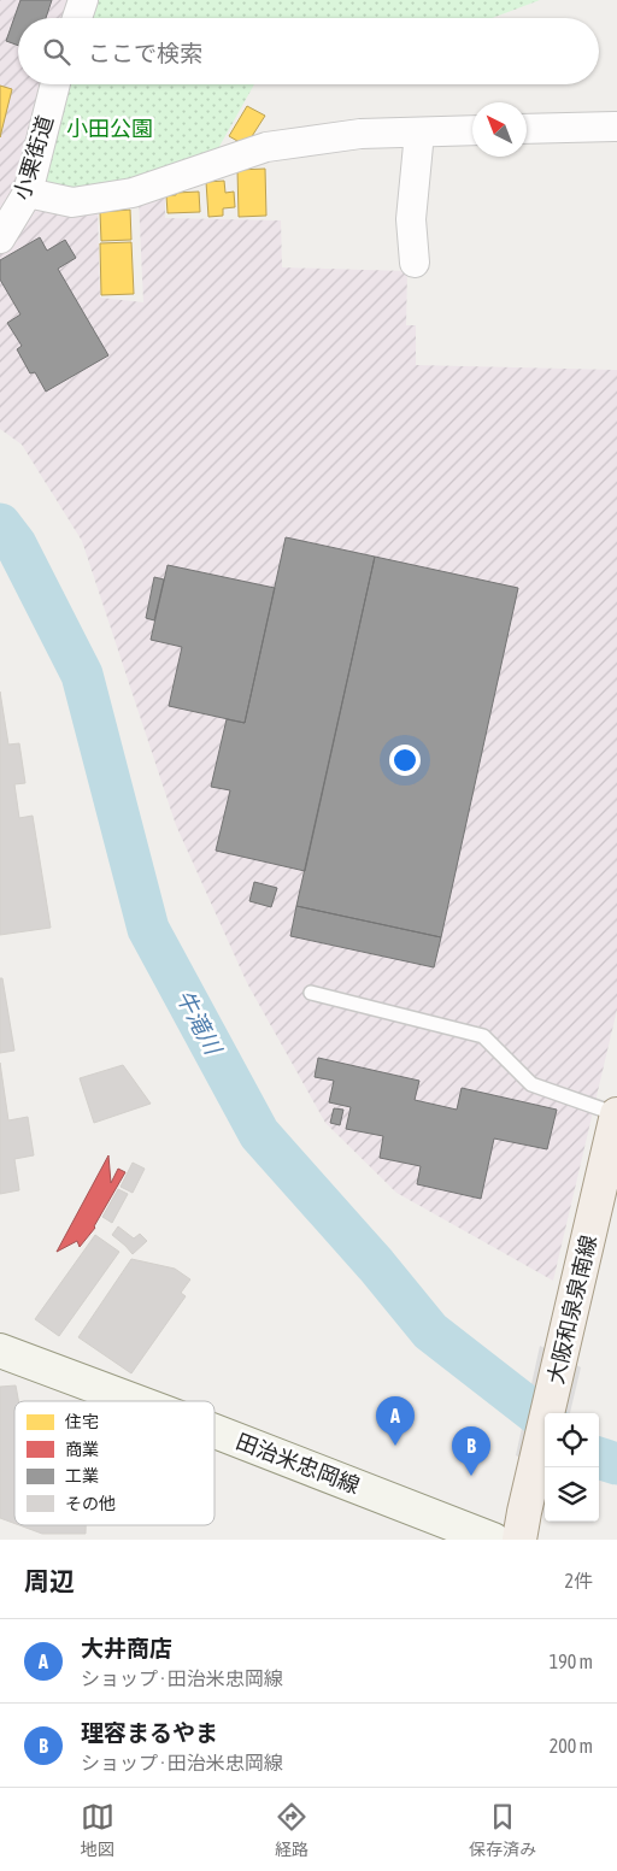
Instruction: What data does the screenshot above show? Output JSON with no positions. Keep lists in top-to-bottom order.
{
  "streets": {
    "main road": ["大阪和泉泉南線", "田治米忠岡線"],
    "street": ["小栗街道"]
  },
  "water": ["牛滝川"],
  "parks": ["小田公園"],
  "legend": [
    "住宅",
    "商業",
    "工業",
    "その他"
  ],
  "north": "top left",
  "page": {
    "search": "ここで検索",
    "pins": ["A", "B"],
    "heading": ["周辺", "2件"],
    "list": [
      {
        "mark": "A",
        "name": "大井商店",
        "note": "ショップ · 田治米忠岡線",
        "value": "190 m"
      },
      {
        "mark": "B",
        "name": "理容まるやま",
        "note": "ショップ · 田治米忠岡線",
        "value": "200 m"
      }
    ],
    "nav": ["地図", "経路", "保存済み"]
  }
}
